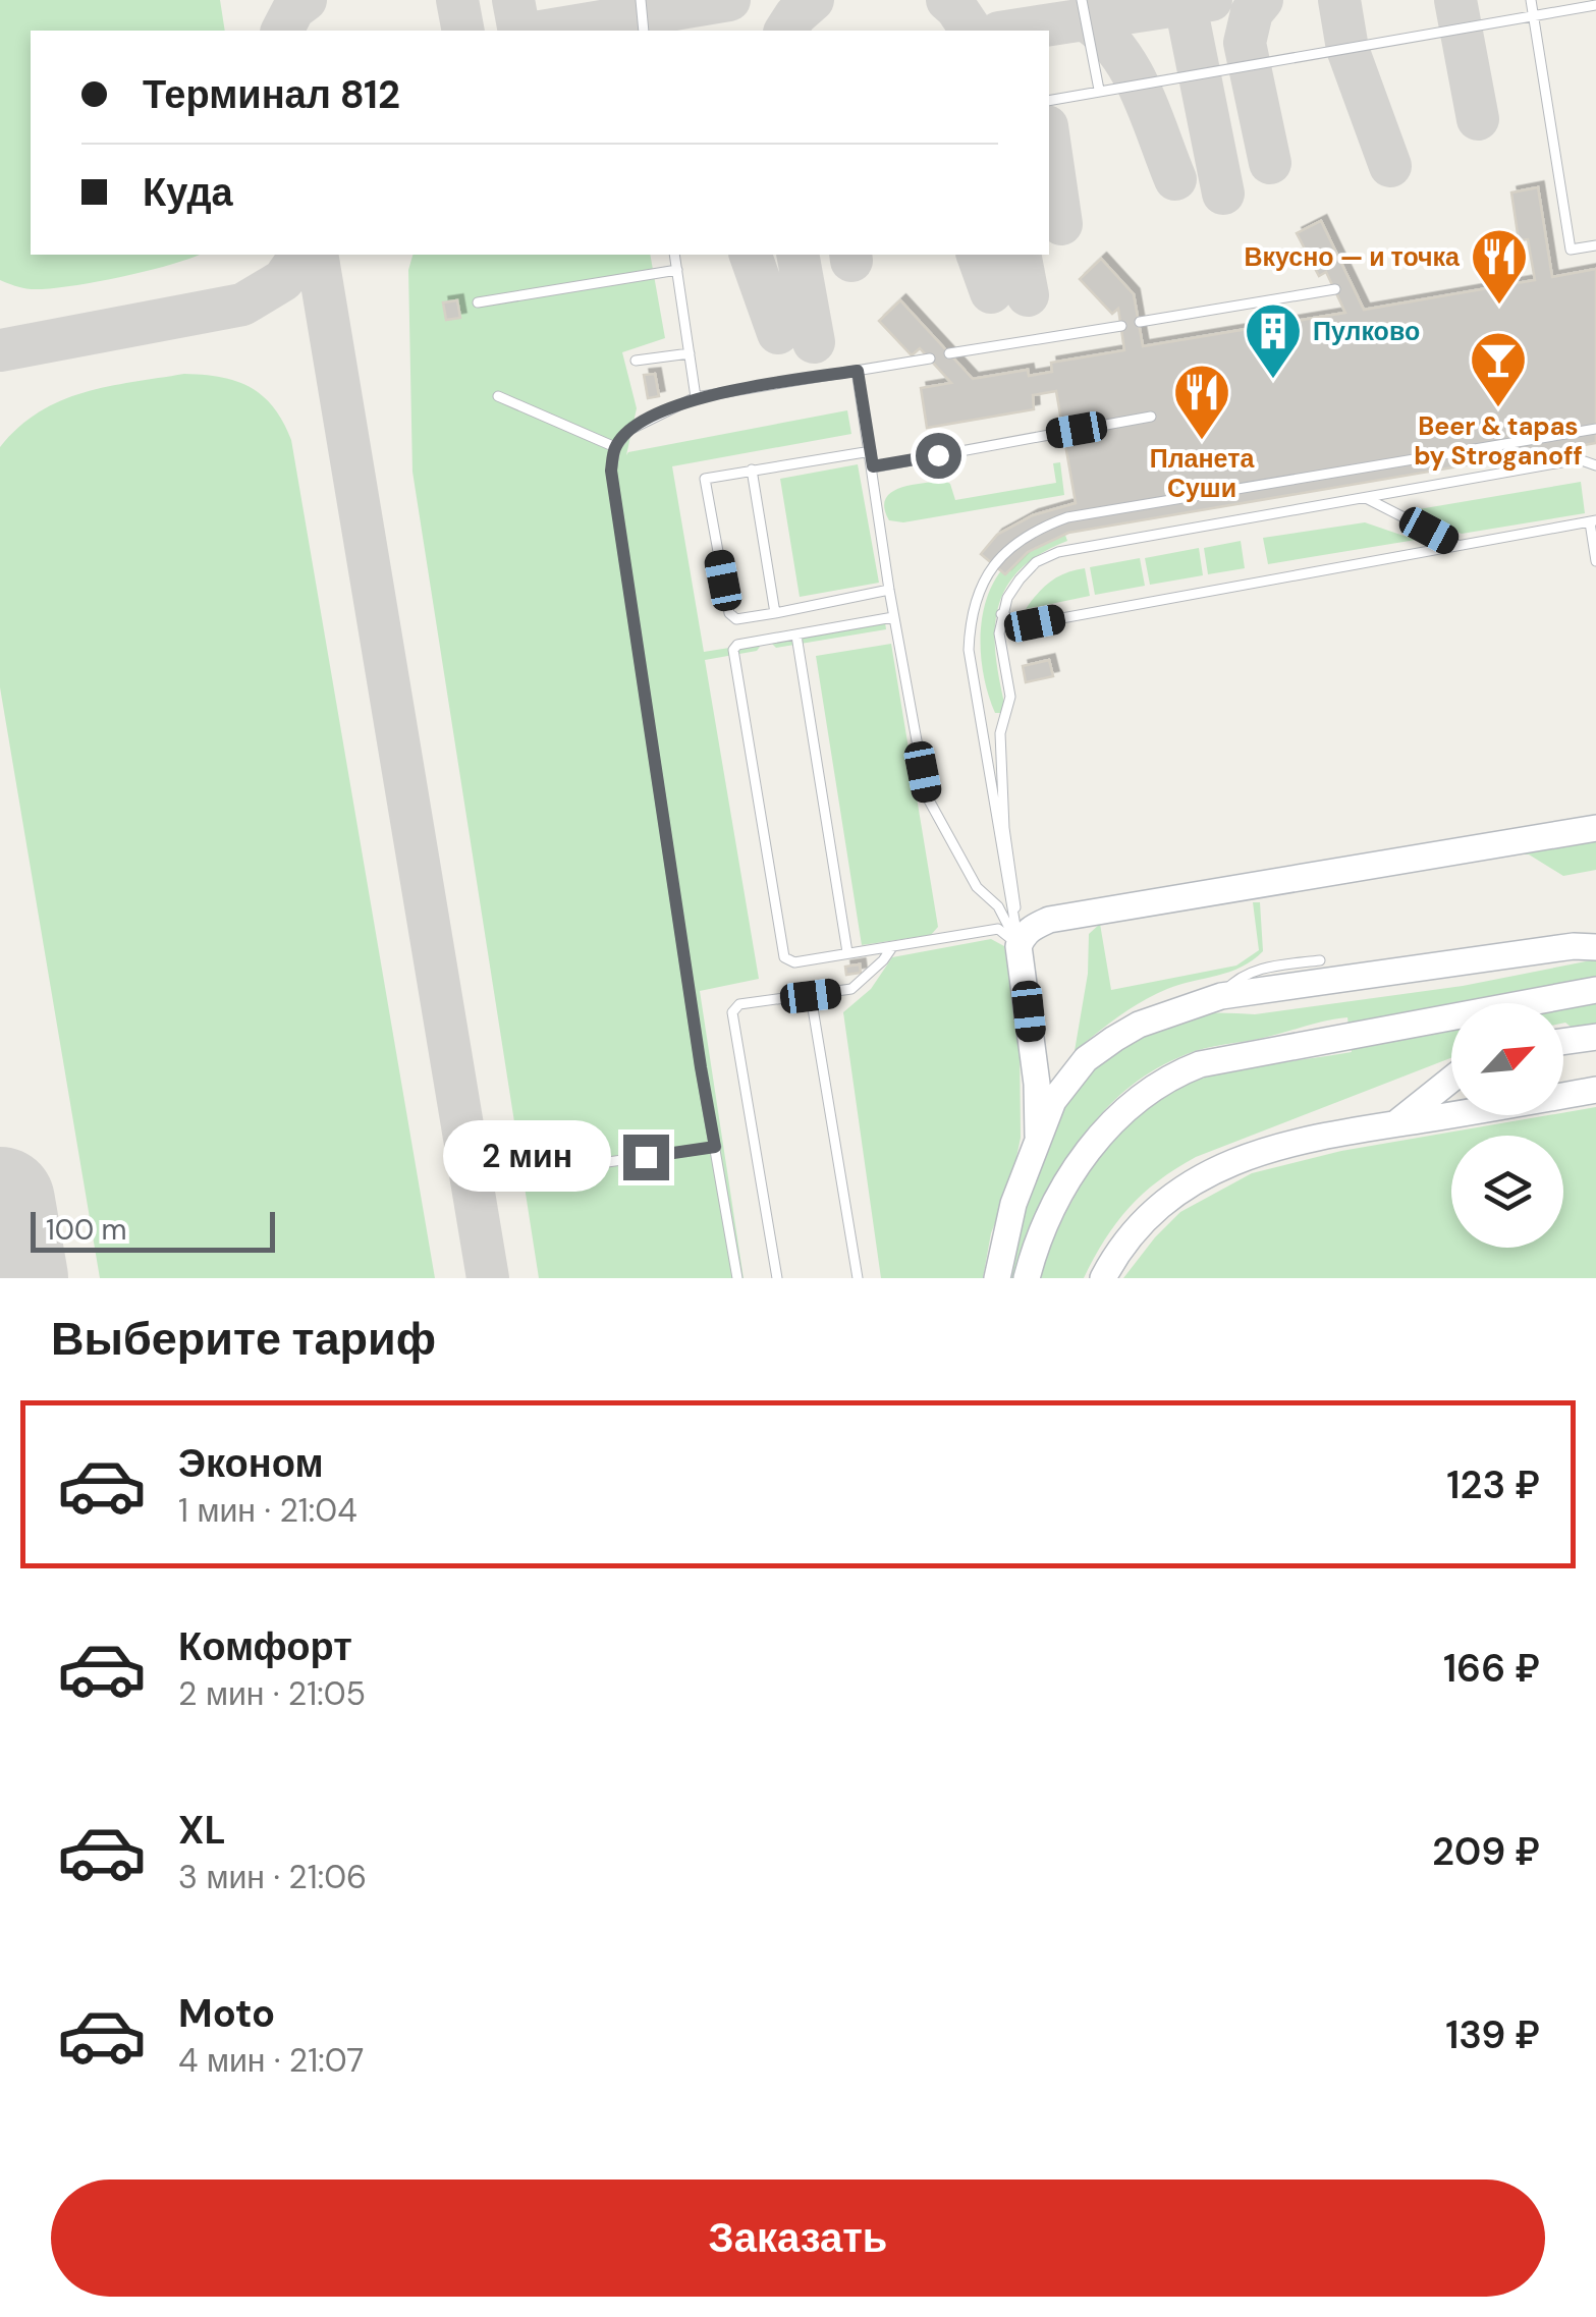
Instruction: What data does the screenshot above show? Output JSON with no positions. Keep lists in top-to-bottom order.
{
  "places": {
    "restaurant": ["Вкусно — и точка", "Планета Суши"],
    "building": ["Пулково"],
    "bar": ["Beer & tapas by Stroganoff"]
  },
  "scale_bar": "100 m",
  "north": "top right",
  "page": {
    "banner": ["Терминал 812", "Куда"],
    "bubble": "2 мин",
    "scale": "100 m",
    "heading": "Выберите тариф",
    "list": [
      {
        "name": "Эконом",
        "note": "1 мин · 21:04",
        "value": "123 ₽"
      },
      {
        "name": "Комфорт",
        "note": "2 мин · 21:05",
        "value": "166 ₽"
      },
      {
        "name": "XL",
        "note": "3 мин · 21:06",
        "value": "209 ₽"
      },
      {
        "name": "Moto",
        "note": "4 мин · 21:07",
        "value": "139 ₽"
      }
    ],
    "buttons": "Заказать"
  }
}
